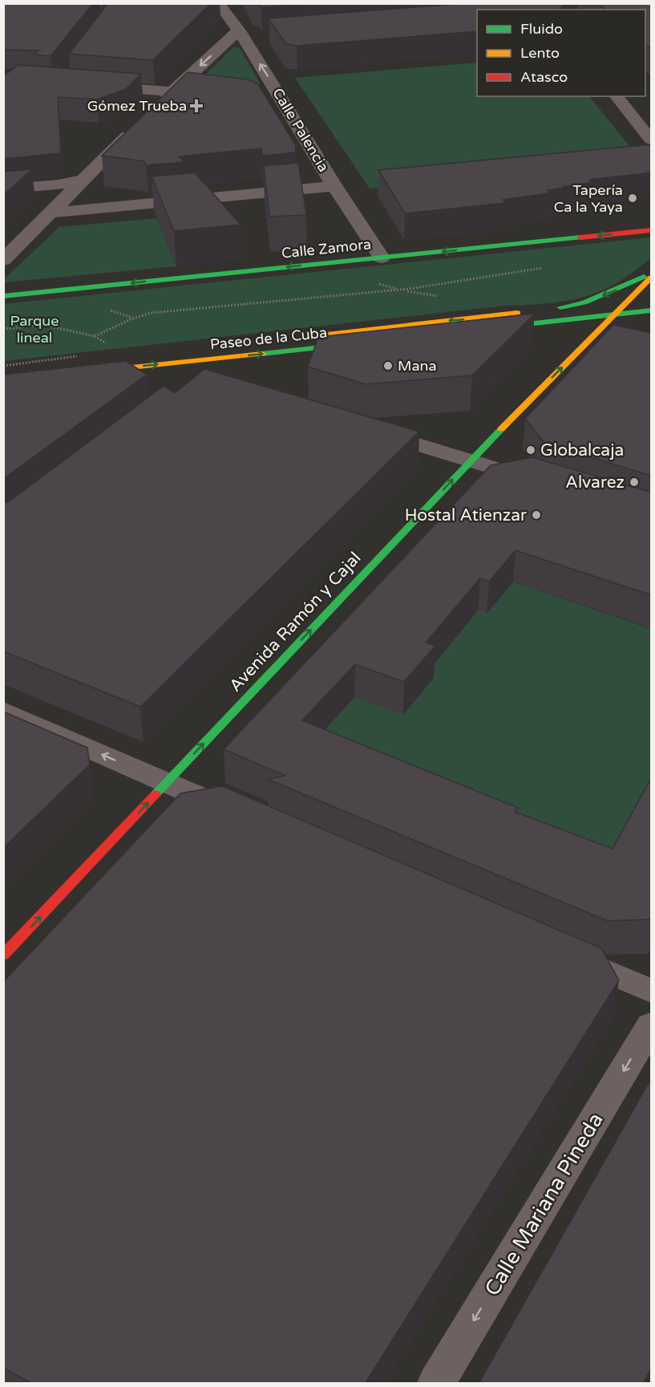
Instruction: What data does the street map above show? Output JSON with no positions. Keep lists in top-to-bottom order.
{
  "streets": {
    "main road": ["Calle Zamora", "Paseo de la Cuba", "Avenida Ramón y Cajal"],
    "street": ["Calle Palencia", "Calle Mariana Pineda"]
  },
  "crossings": [
    ["Calle Palencia", "Calle Zamora"]
  ],
  "one_way": ["Paseo de la Cuba", "Avenida Ramón y Cajal", "Calle Mariana Pineda"],
  "parks": ["Parque lineal"],
  "places": {
    "health": ["Gómez Trueba"],
    "other": [
      "Tapería Ca la Yaya",
      "Mana",
      "Globalcaja",
      "Alvarez",
      "Hostal Atienzar"
    ]
  },
  "legend": ["Fluido", "Lento", "Atasco"]
}
